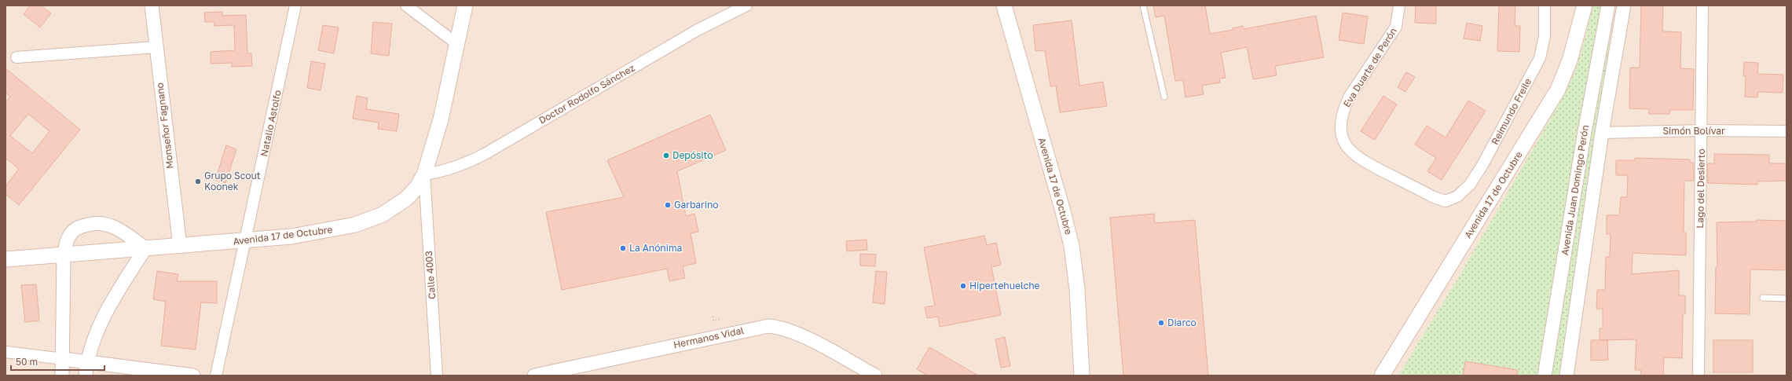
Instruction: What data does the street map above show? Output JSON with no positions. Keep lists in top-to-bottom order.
{
  "streets": {
    "main road": ["Avenida 17 de Octubre"],
    "street": [
      "Eva Duarte de Perón",
      "Doctor Rodolfo Sánchez",
      "Reimundo Freile",
      "Natalio Astolfo",
      "Monseñor Fagnano",
      "Simón Bolívar",
      "Lago del Desierto",
      "Avenida Juan Domingo Perón",
      "Calle 4003",
      "Hermanos Vidal"
    ]
  },
  "crossings": [
    ["Eva Duarte de Perón", "Reimundo Freile"],
    ["Doctor Rodolfo Sánchez", "Avenida 17 de Octubre"],
    ["Doctor Rodolfo Sánchez", "Calle 4003"],
    ["Natalio Astolfo", "Avenida 17 de Octubre"],
    ["Monseñor Fagnano", "Avenida 17 de Octubre"],
    ["Simón Bolívar", "Lago del Desierto"],
    ["Simón Bolívar", "Avenida Juan Domingo Perón"],
    ["Avenida 17 de Octubre", "Calle 4003"]
  ],
  "places": [
    "Depósito",
    "Grupo Scout Koonek",
    "Garbarino",
    "La Anónima",
    "Hipertehuelche",
    "Diarco"
  ],
  "scale_bar": "50 m"
}
